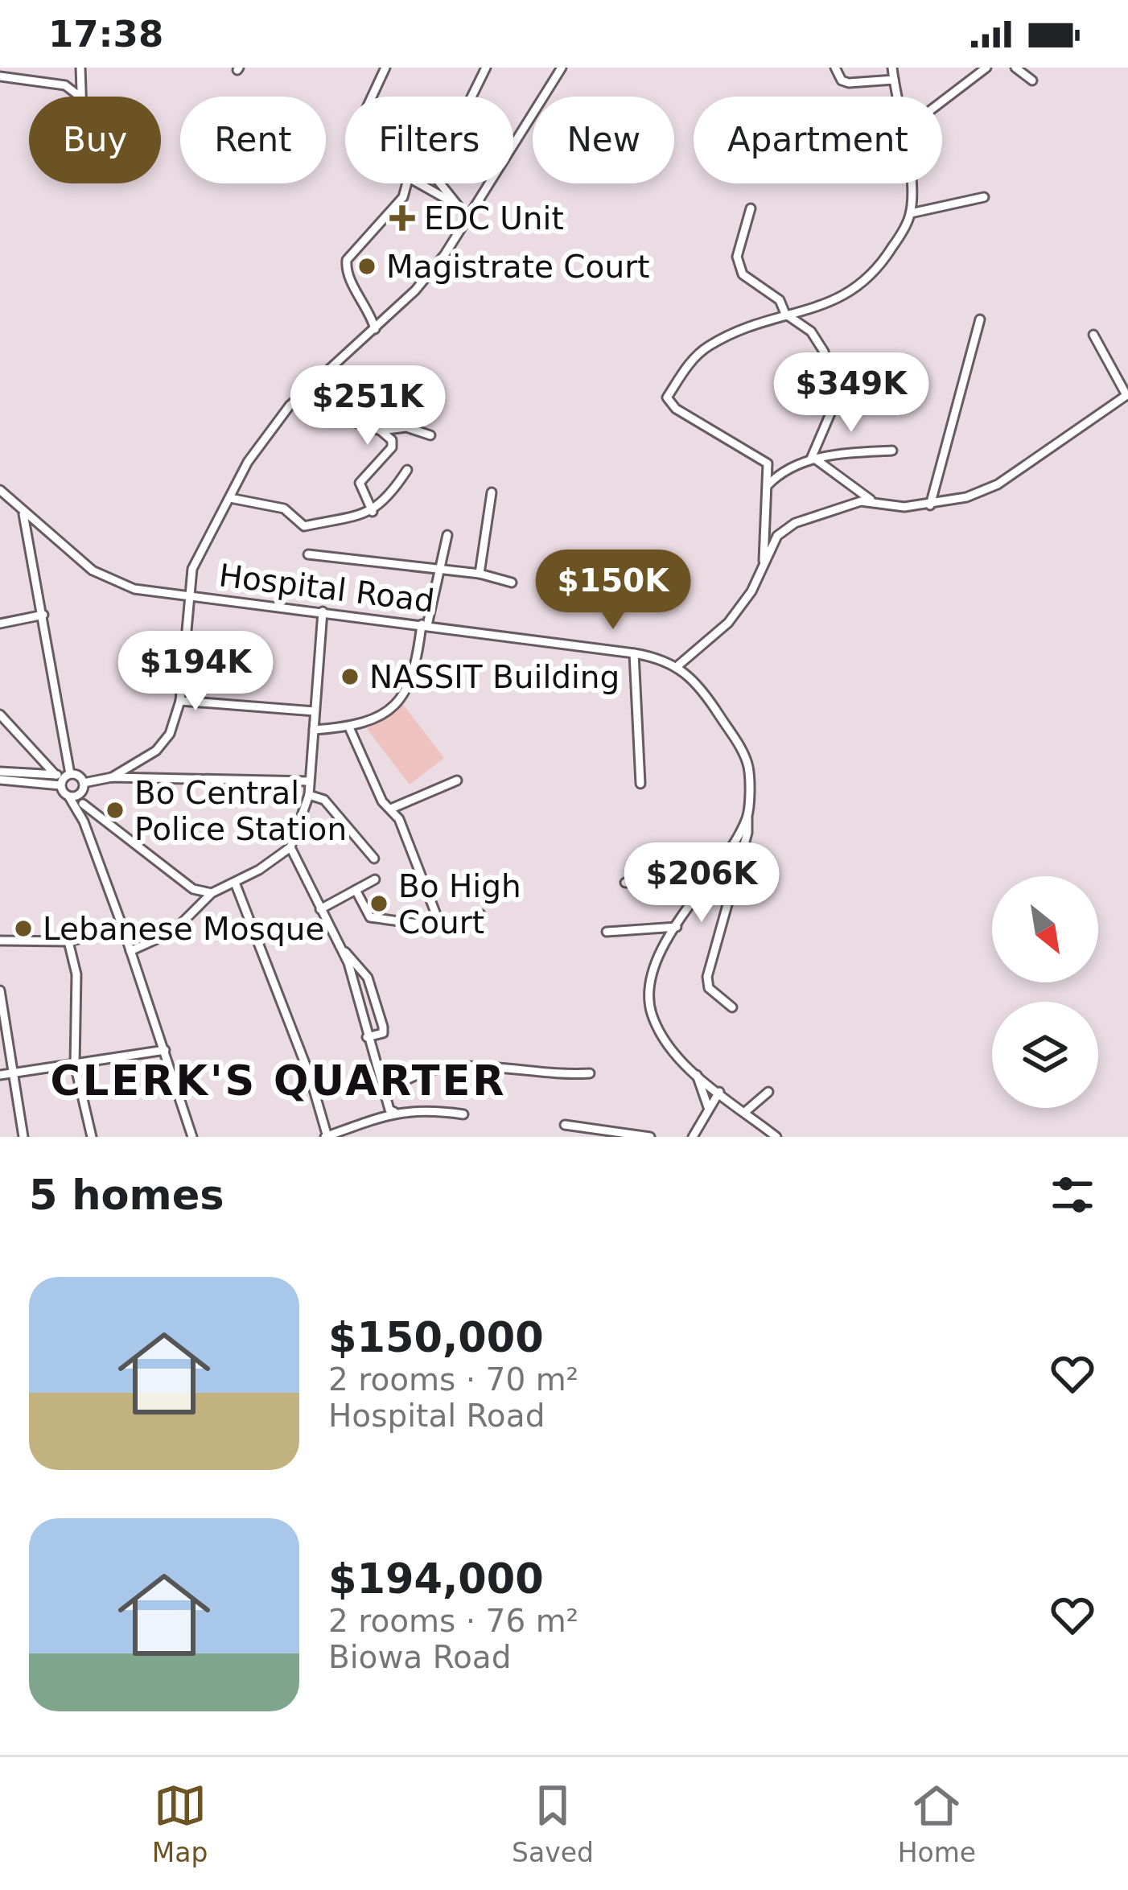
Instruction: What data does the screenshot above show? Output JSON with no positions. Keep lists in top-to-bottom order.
{
  "streets": {
    "street": ["Hospital Road"]
  },
  "districts": ["CLERK'S QUARTER"],
  "places": {
    "health": ["EDC Unit"],
    "other": [
      "Magistrate Court",
      "NASSIT Building",
      "Bo Central Police Station",
      "Bo High Court",
      "Lebanese Mosque"
    ]
  },
  "north": "bottom right",
  "page": {
    "status": "17:38",
    "chip": [
      "Buy",
      "Rent",
      "Filters",
      "New",
      "Apartment"
    ],
    "price": [
      "$349K",
      "$251K",
      "$150K",
      "$194K",
      "$206K"
    ],
    "heading": "5 homes",
    "list": [
      {
        "name": "$150,000",
        "note": "2 rooms · 70 m² · Hospital Road"
      },
      {
        "name": "$194,000",
        "note": "2 rooms · 76 m² · Biowa Road"
      }
    ],
    "tabs": ["Map", "Saved", "Home"]
  }
}
